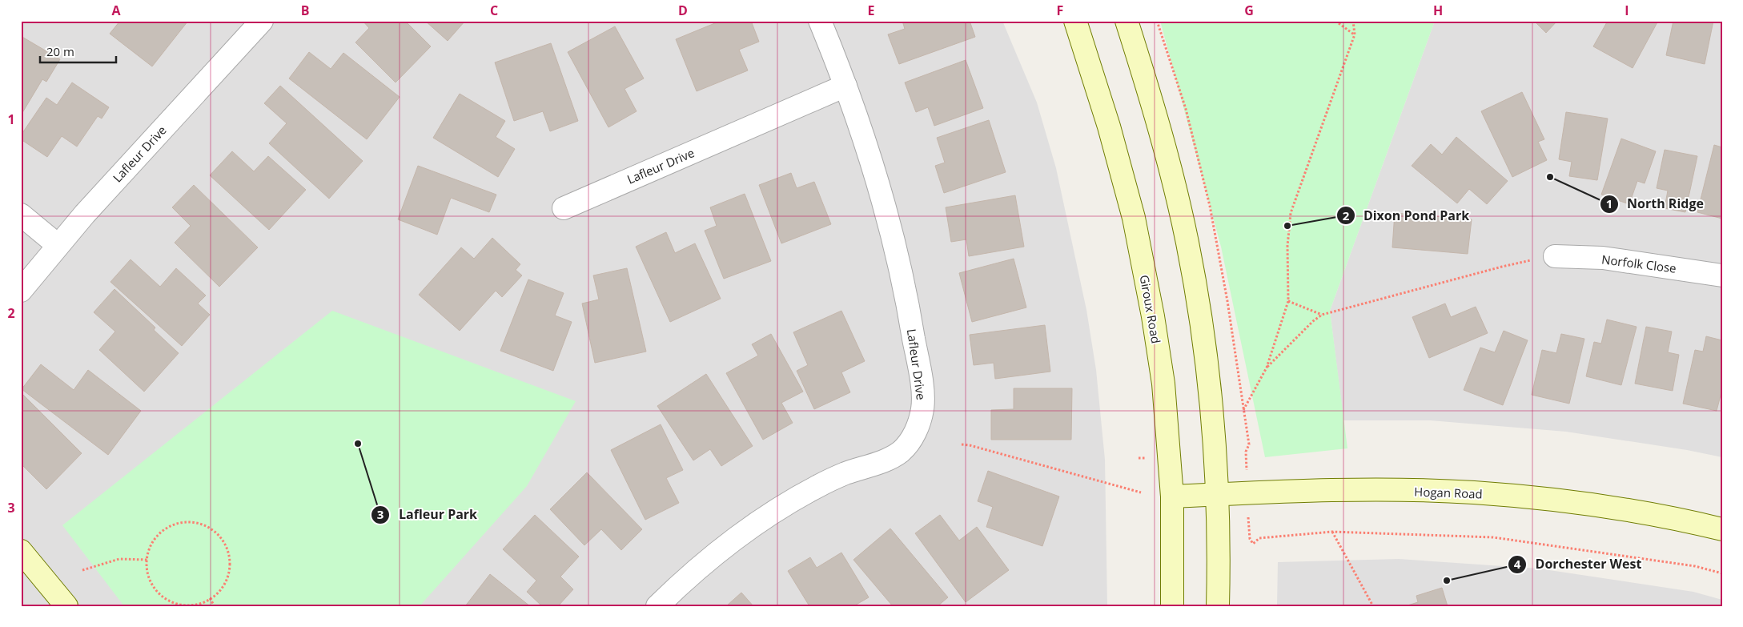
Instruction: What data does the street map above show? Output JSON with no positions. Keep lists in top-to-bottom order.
{
  "streets": {
    "main road": ["Giroux Road", "Hogan Road"],
    "street": ["Lafleur Drive", "Norfolk Close"]
  },
  "crossings": [
    ["Giroux Road", "Hogan Road"]
  ],
  "places": [
    "North Ridge",
    "Dixon Pond Park",
    "Lafleur Park",
    "Dorchester West"
  ],
  "scale_bar": "20 m",
  "grid": {
    "columns": [
      "A",
      "B",
      "C",
      "D",
      "E",
      "F",
      "G",
      "H",
      "I"
    ],
    "rows": ["1", "2", "3"]
  }
}
